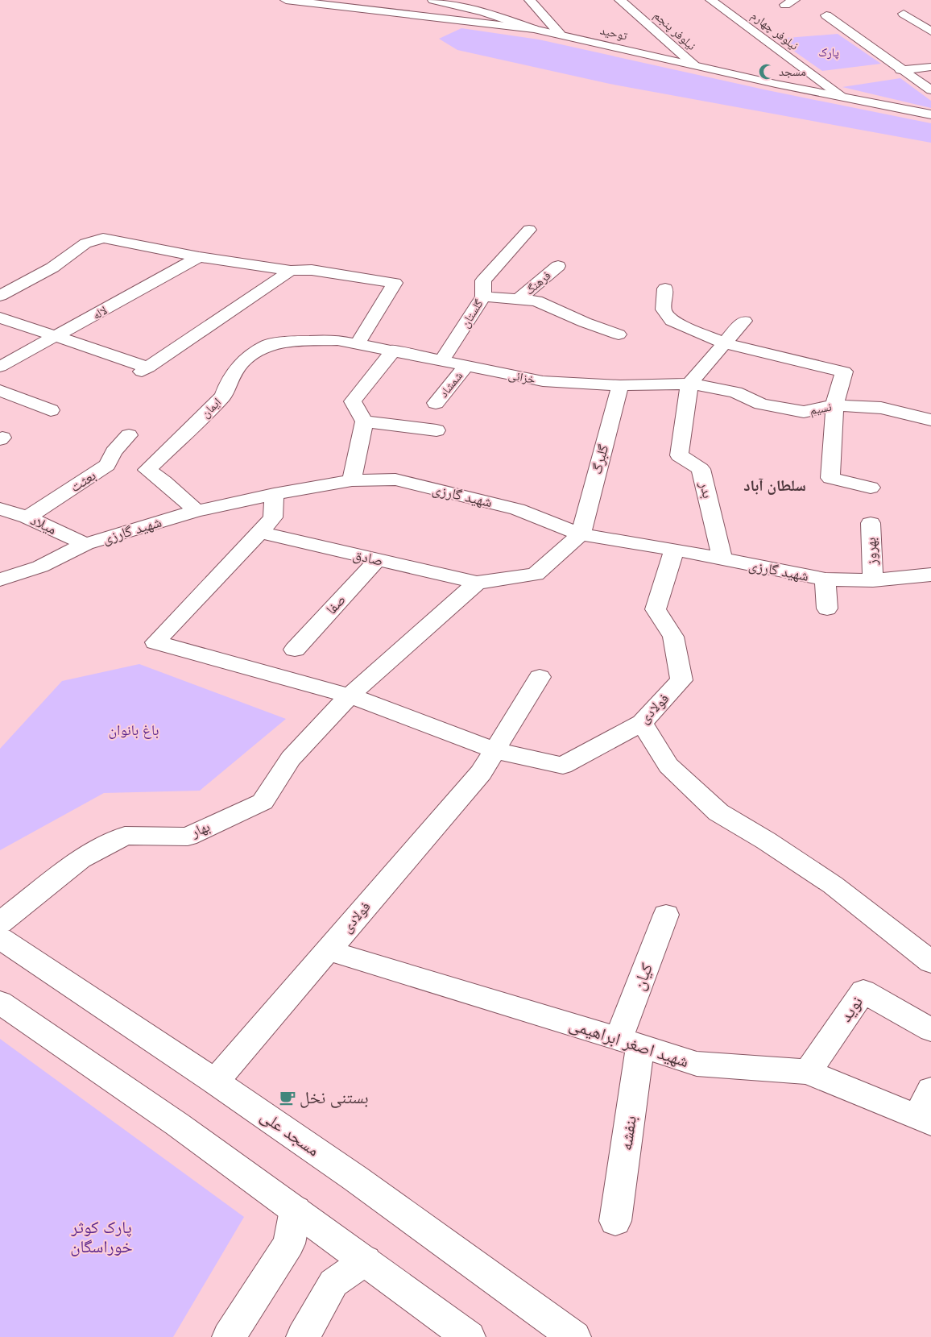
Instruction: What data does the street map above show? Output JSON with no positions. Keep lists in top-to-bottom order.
{
  "streets": {
    "street": [
      "نیلوفر پنجم",
      "نیلوفر چهارم",
      "توحید",
      "فرهنگ",
      "لاله",
      "گلستان",
      "خزائی",
      "شمشاد",
      "ایمان",
      "نسیم",
      "گلبرگ",
      "بعثت",
      "بدر",
      "شهید گارزی",
      "میلاد",
      "بهروز",
      "صادق",
      "صفا",
      "فولادی",
      "بهار",
      "کیان",
      "نوید",
      "شهید اصغر ابراهیمی",
      "مسجد علی",
      "بنفشه"
    ]
  },
  "crossings": [
    ["نیلوفر پنجم", "توحید"],
    ["نیلوفر چهارم", "توحید"],
    ["گلستان", "خزائی"],
    ["خزائی", "شمشاد"],
    ["خزائی", "ایمان"],
    ["خزائی", "نسیم"],
    ["خزائی", "گلبرگ"],
    ["خزائی", "بدر"],
    ["ایمان", "شهید گارزی"],
    ["نسیم", "بدر"],
    ["گلبرگ", "شهید گارزی"],
    ["گلبرگ", "صادق"],
    ["بعثت", "میلاد"],
    ["بدر", "شهید گارزی"],
    ["شهید گارزی", "میلاد"],
    ["شهید گارزی", "بهروز"],
    ["شهید گارزی", "صادق"],
    ["شهید گارزی", "فولادی"],
    ["صادق", "صفا"],
    ["صادق", "فولادی"],
    ["فولادی", "بهار"],
    ["فولادی", "شهید اصغر ابراهیمی"],
    ["فولادی", "مسجد علی"],
    ["کیان", "شهید اصغر ابراهیمی"],
    ["کیان", "بنفشه"],
    ["نوید", "شهید اصغر ابراهیمی"],
    ["شهید اصغر ابراهیمی", "بنفشه"]
  ],
  "districts": ["سلطان آباد"],
  "parks": ["پارک", "باغ بانوان", "پارک کوثر خوراسگان"],
  "places": {
    "mosque": ["مسجد"],
    "cafe": ["بستنی نخل"]
  }
}
